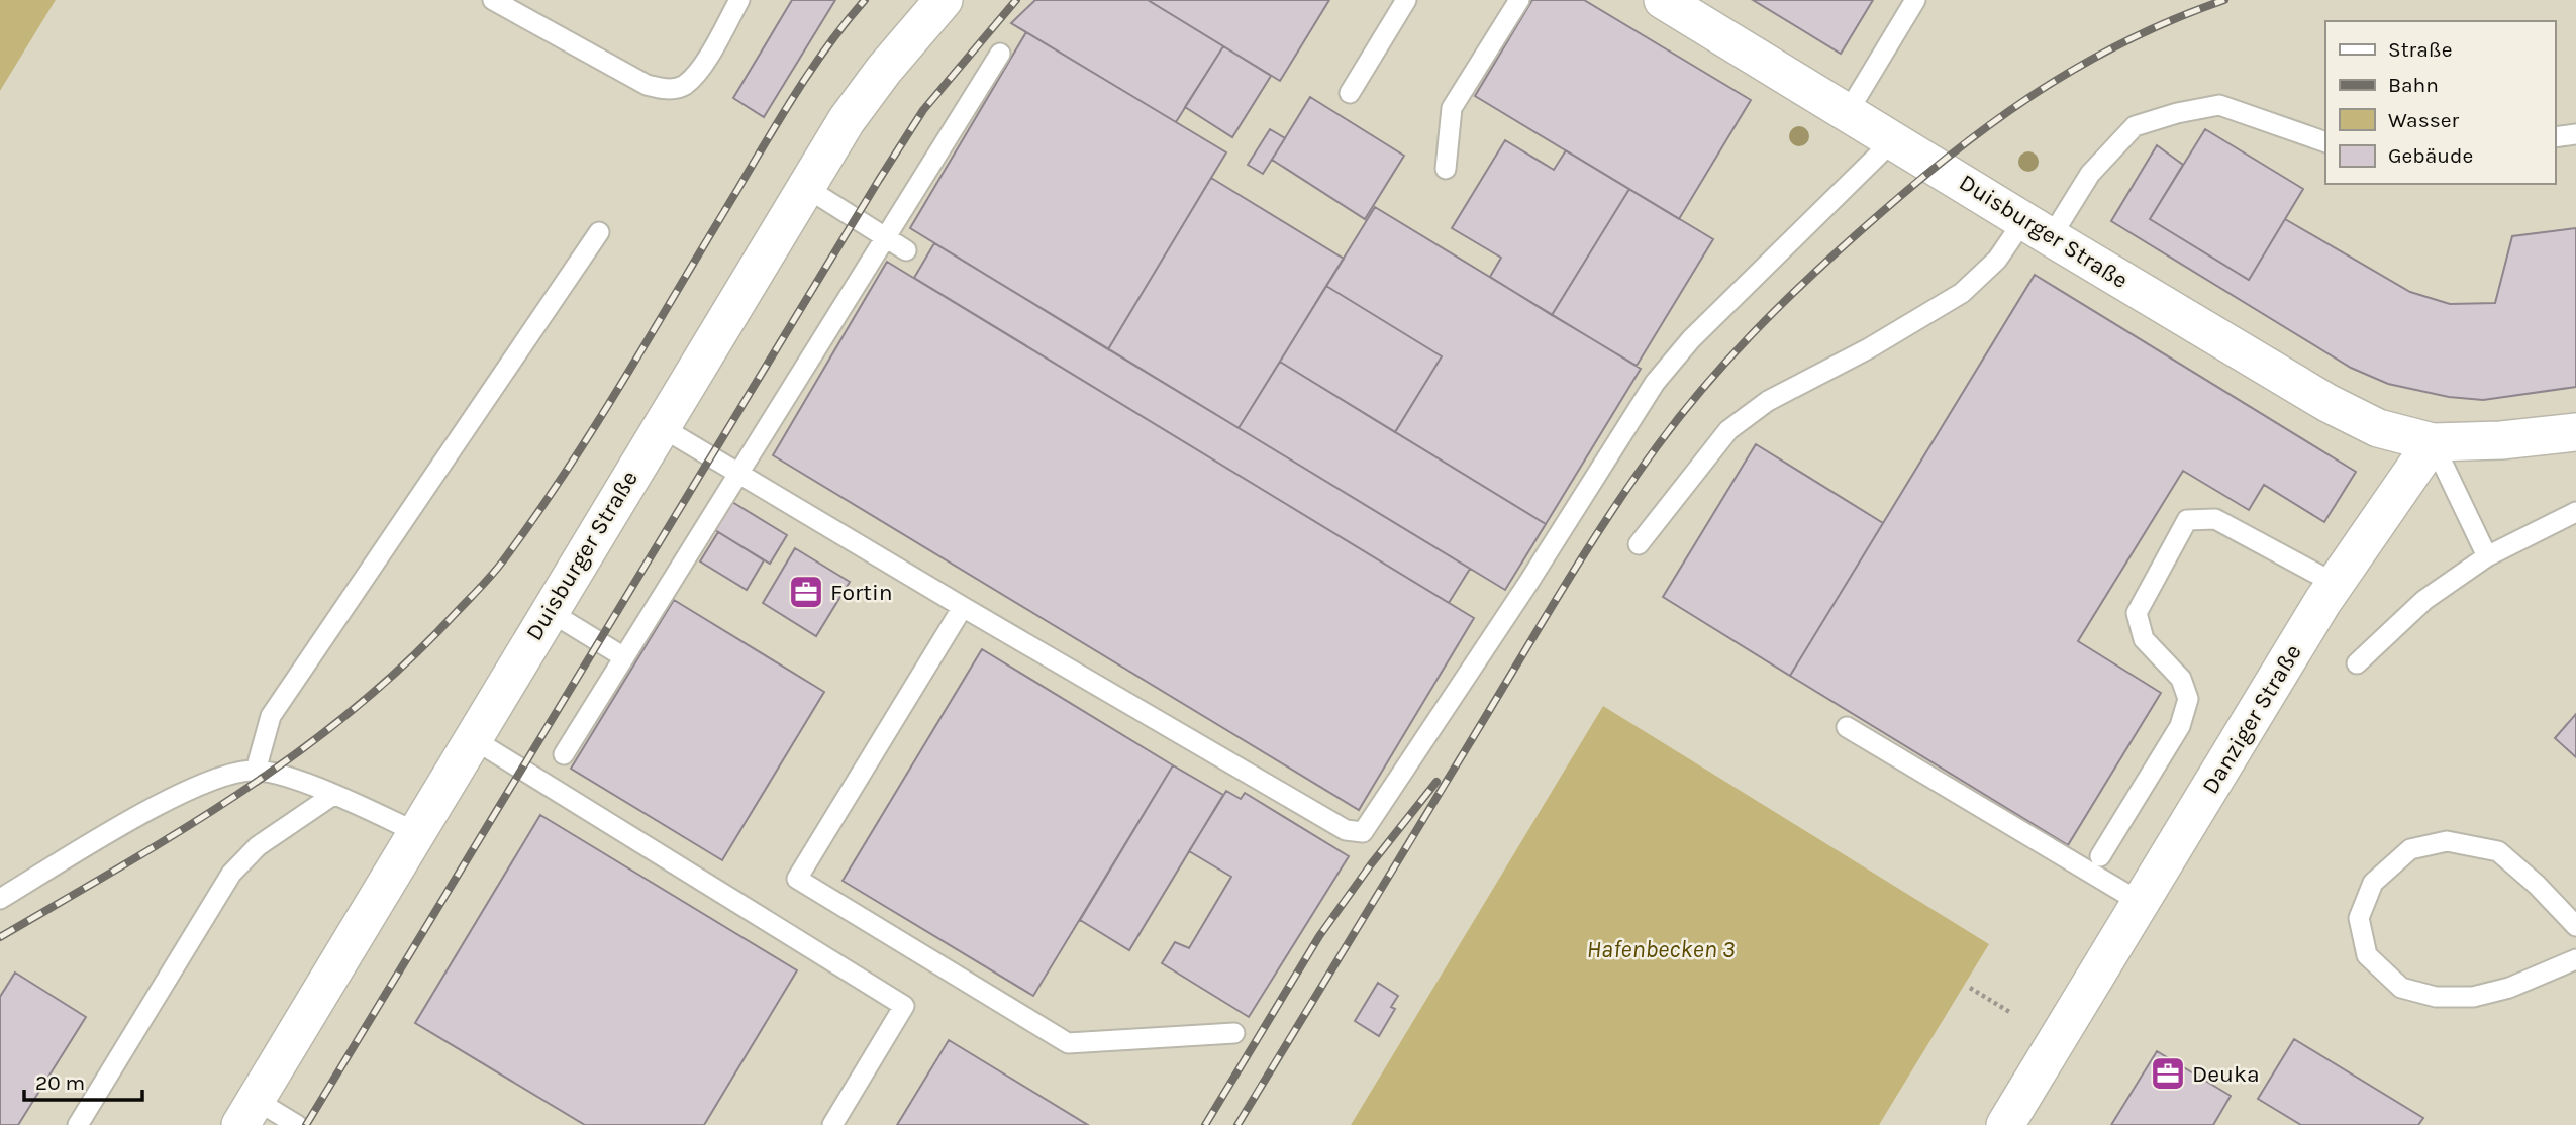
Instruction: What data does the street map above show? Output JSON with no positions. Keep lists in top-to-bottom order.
{
  "streets": {
    "street": ["Duisburger Straße", "Danziger Straße"]
  },
  "crossings": [
    ["Duisburger Straße", "Danziger Straße"]
  ],
  "water": ["Hafenbecken 3"],
  "places": {
    "office": ["Fortin", "Deuka"]
  },
  "legend": [
    "Straße",
    "Bahn",
    "Wasser",
    "Gebäude"
  ],
  "scale_bar": "20 m"
}
